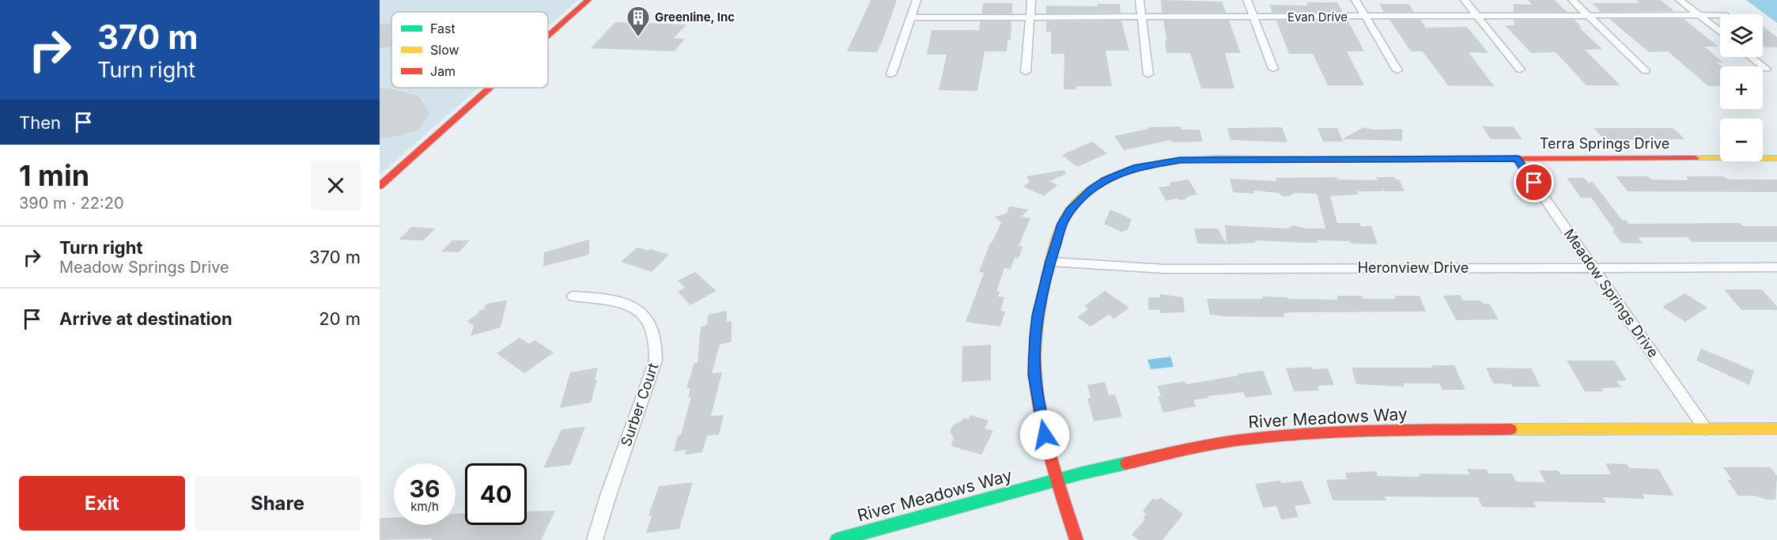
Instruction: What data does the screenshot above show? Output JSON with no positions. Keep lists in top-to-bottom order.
{
  "streets": {
    "street": [
      "Evan Drive",
      "Terra Springs Drive",
      "Heronview Drive",
      "Meadow Springs Drive",
      "Surber Court",
      "River Meadows Way"
    ]
  },
  "crossings": [
    ["Terra Springs Drive", "Heronview Drive"],
    ["Terra Springs Drive", "Meadow Springs Drive"],
    ["Terra Springs Drive", "River Meadows Way"],
    ["Heronview Drive", "Meadow Springs Drive"],
    ["Meadow Springs Drive", "River Meadows Way"]
  ],
  "places": {
    "building": ["Greenline, Inc"]
  },
  "legend": ["Fast", "Slow", "Jam"],
  "page": {
    "turn": ["370 m", "Turn right"],
    "map_buttons": ["+", "−"],
    "then": "Then",
    "heading": ["1 min", "390 m · 22:20"],
    "list": [
      {
        "name": "Turn right",
        "note": "Meadow Springs Drive",
        "value": "370 m"
      },
      {
        "name": "Arrive at destination",
        "value": "20 m"
      }
    ],
    "speed": "36 km/h",
    "limit": "40",
    "buttons": ["Exit", "Share"]
  }
}
